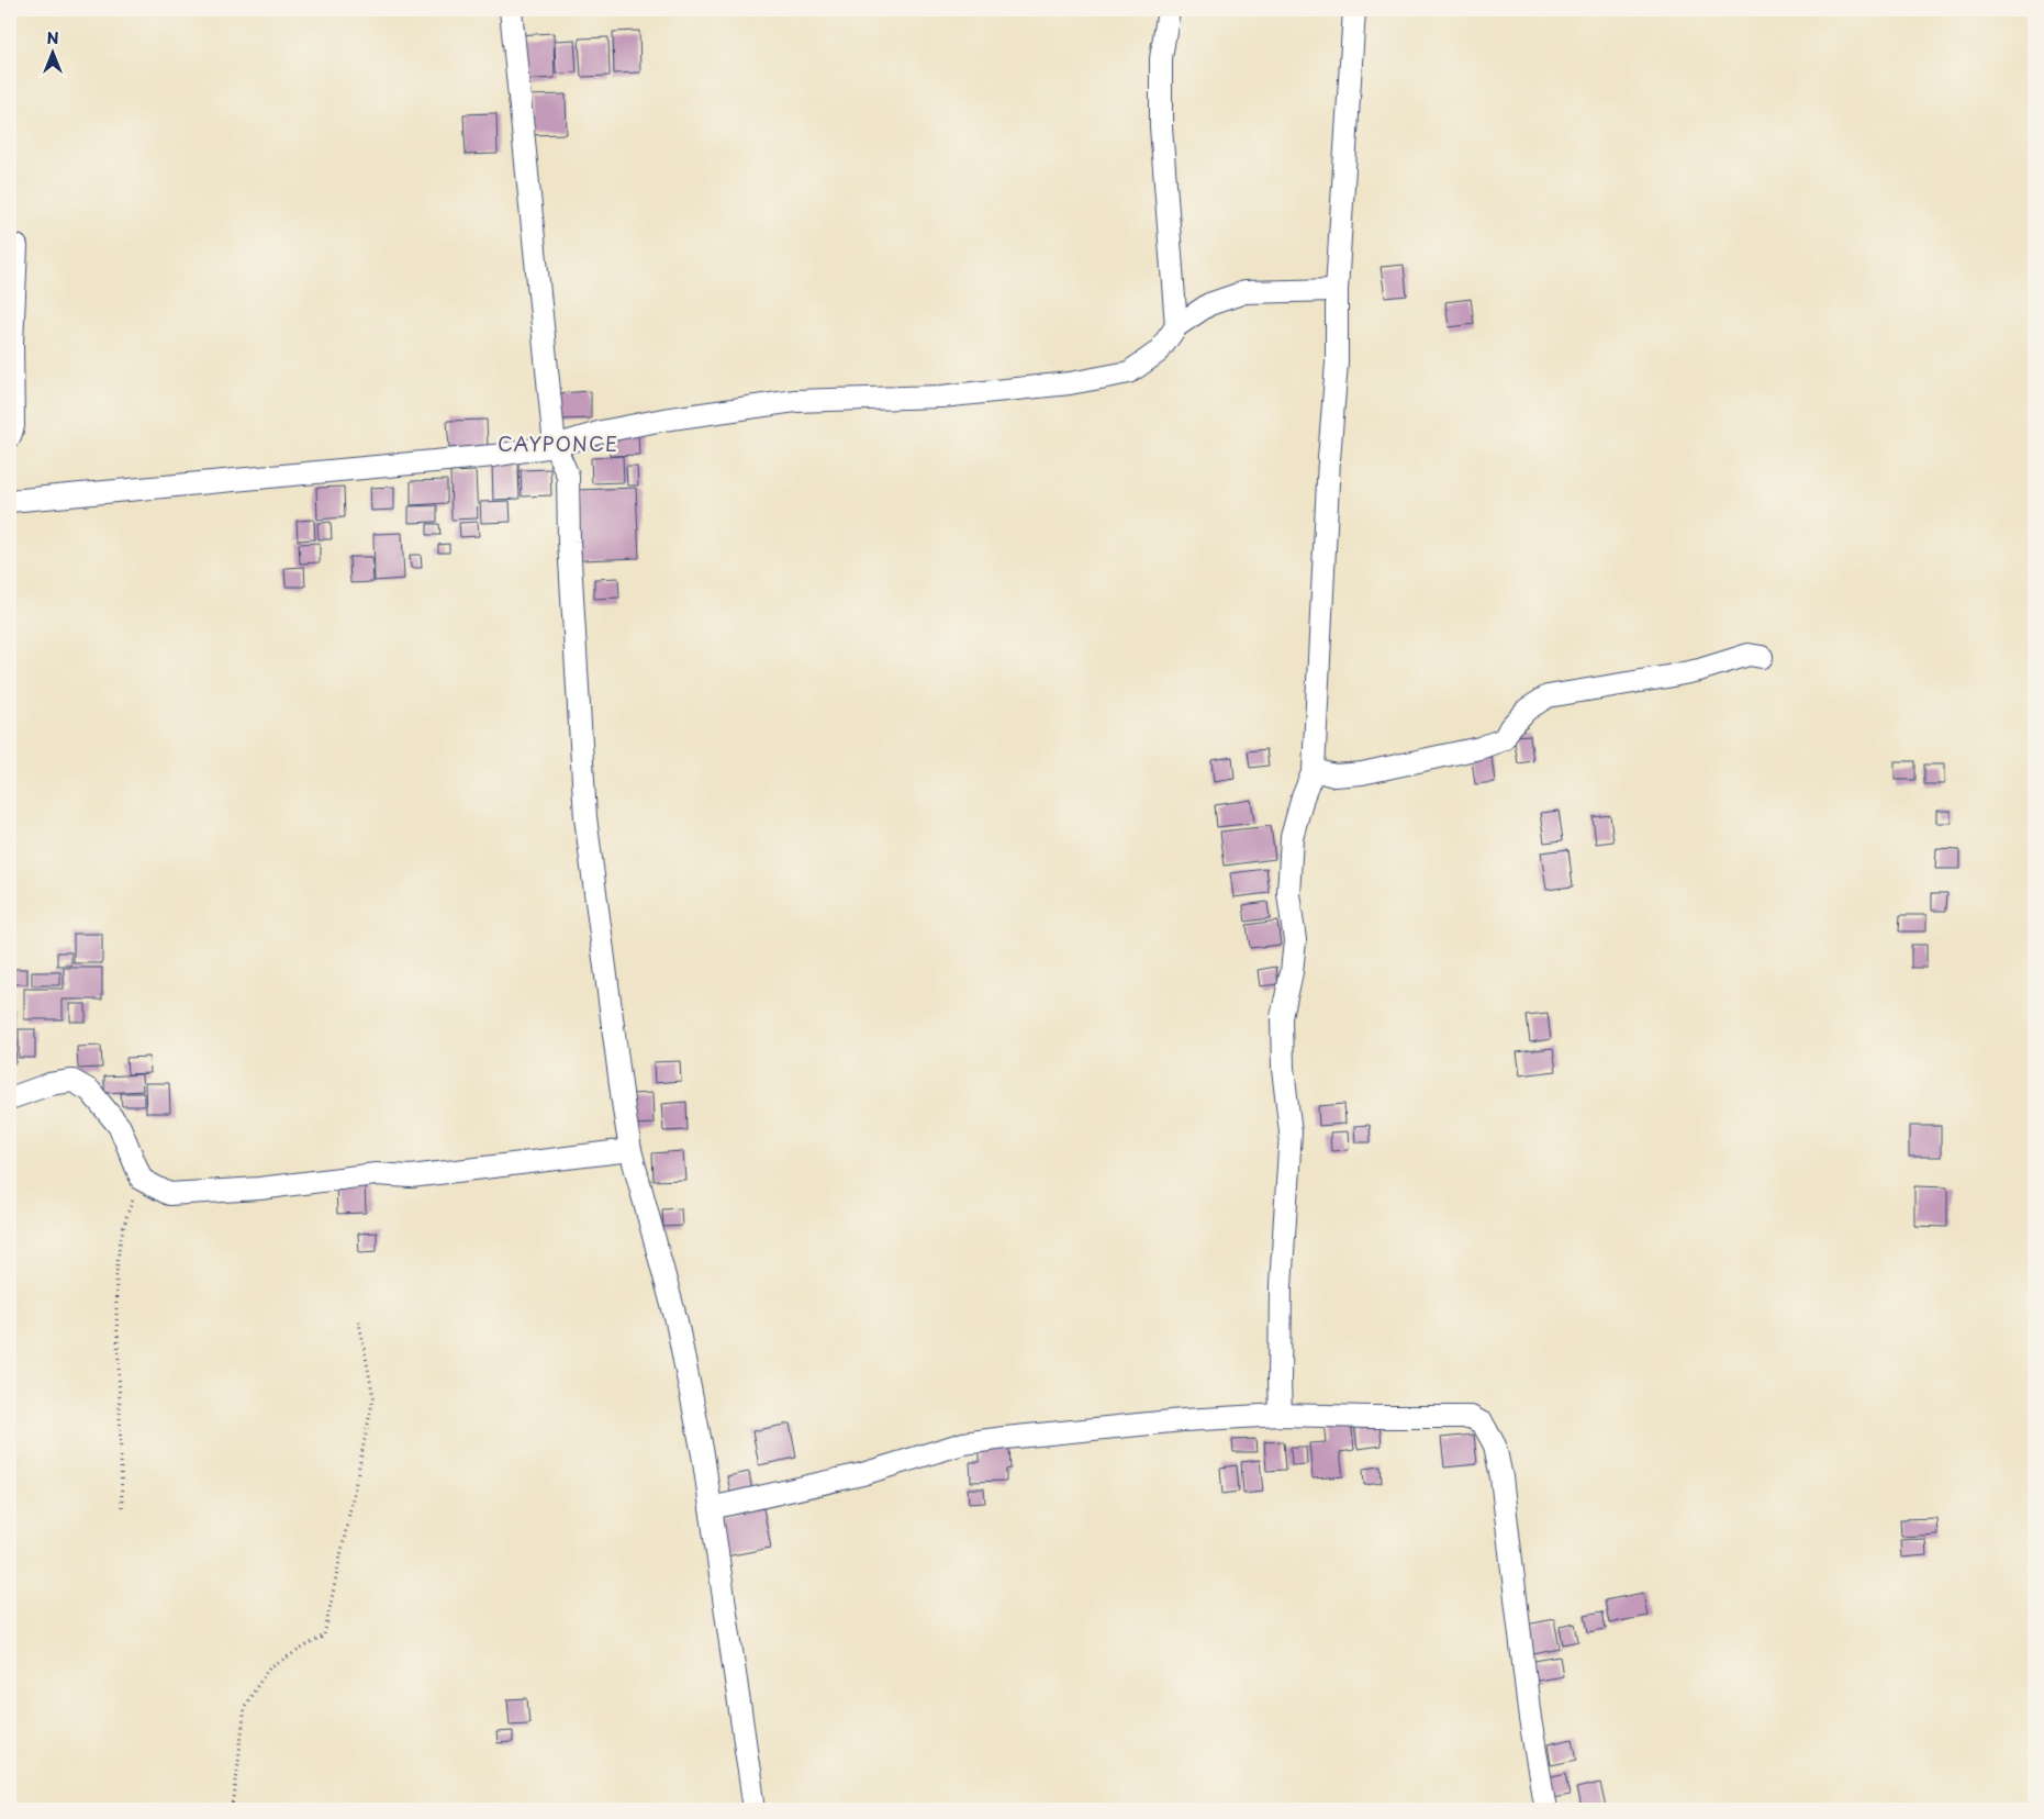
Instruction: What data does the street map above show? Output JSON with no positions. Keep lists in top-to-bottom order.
{
  "districts": ["CAYPONCE"],
  "north": "top"
}
